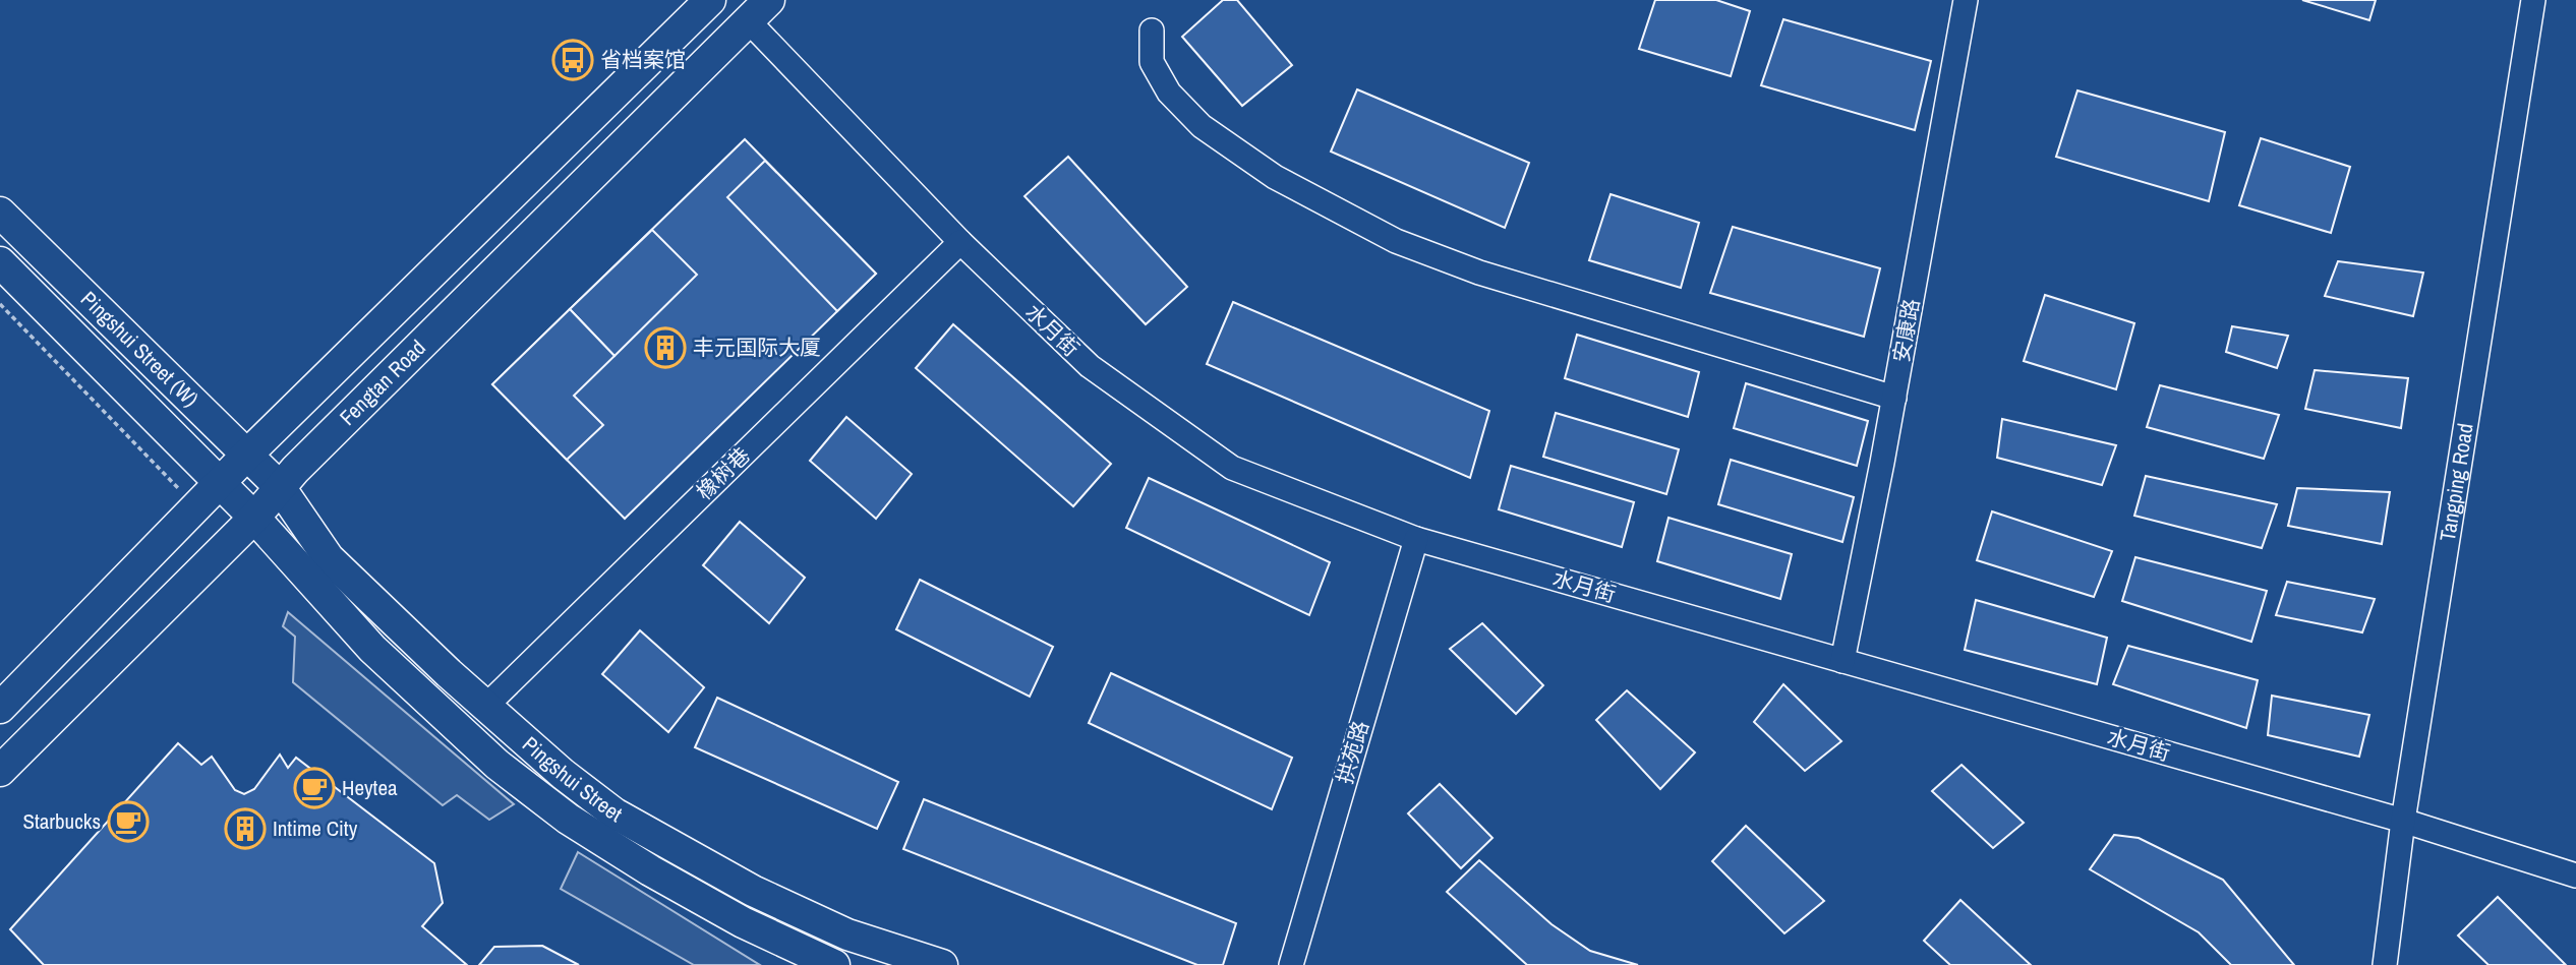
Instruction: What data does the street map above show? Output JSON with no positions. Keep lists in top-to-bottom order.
{
  "streets": {
    "main road": ["Pingshui Street (W)", "Fengtan Road", "Pingshui Street"],
    "street": [
      "水月街",
      "安康路",
      "橡树巷",
      "Tangping Road",
      "拱苑路"
    ]
  },
  "crossings": [
    ["水月街", "安康路"],
    ["水月街", "Fengtan Road"],
    ["水月街", "橡树巷"],
    ["水月街", "Tangping Road"],
    ["水月街", "拱苑路"],
    ["Pingshui Street (W)", "Fengtan Road"],
    ["Pingshui Street (W)", "Pingshui Street"],
    ["Fengtan Road", "Pingshui Street"],
    ["橡树巷", "Pingshui Street"]
  ],
  "places": {
    "bus stop": ["省档案馆"],
    "building": ["丰元国际大厦", "Intime City"],
    "cafe": ["Heytea", "Starbucks"]
  }
}
